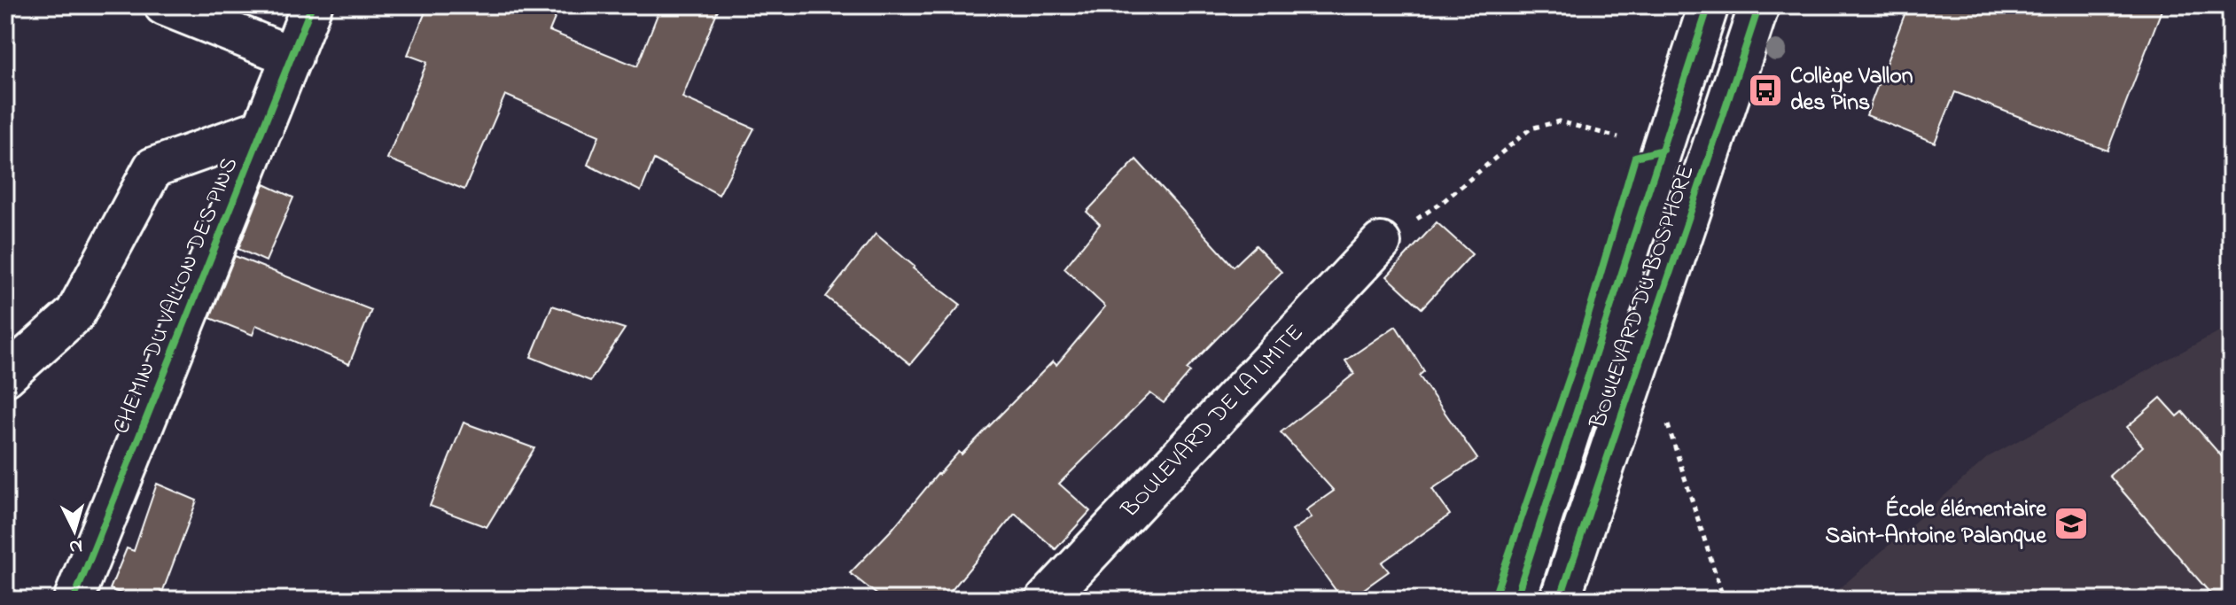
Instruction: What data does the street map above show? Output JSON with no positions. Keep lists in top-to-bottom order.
{
  "streets": {
    "street": ["CHEMIN DU VALLON DES PINS", "BOULEVARD DU BOSPHORE", "BOULEVARD DE LA LIMITE"]
  },
  "places": {
    "bus stop": ["Collège Vallon des Pins"],
    "school or university": ["École élémentaire Saint-Antoine Palanque"]
  },
  "north": "bottom"
}
